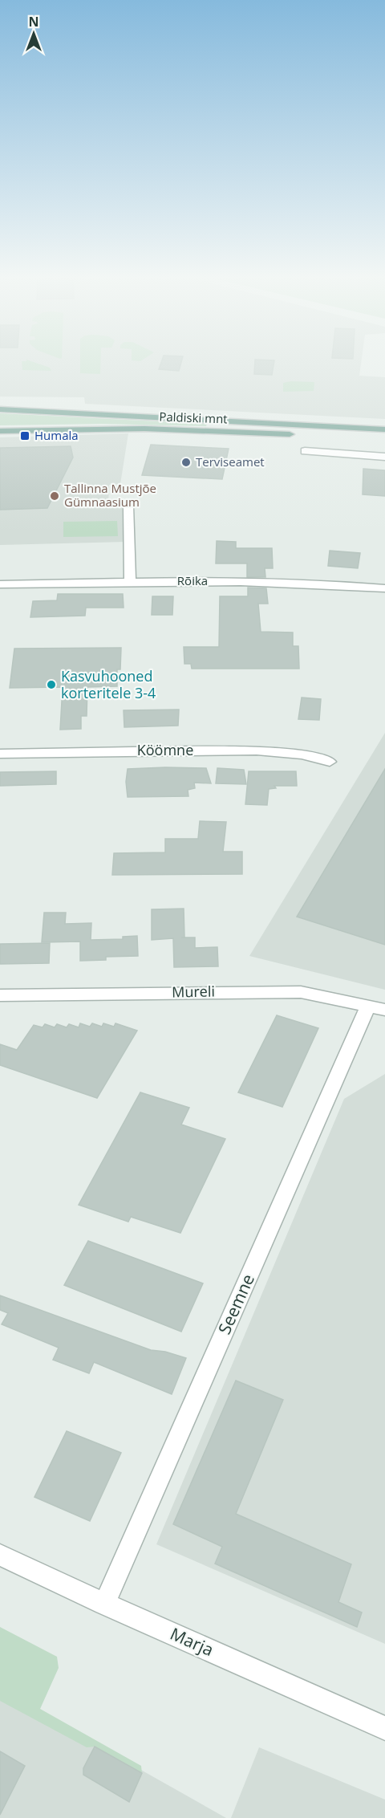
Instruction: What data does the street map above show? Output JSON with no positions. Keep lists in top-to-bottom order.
{
  "streets": {
    "main road": ["Paldiski mnt"],
    "street": [
      "Rõika",
      "Köömne",
      "Mureli",
      "Seemne",
      "Marja"
    ]
  },
  "crossings": [
    ["Mureli", "Seemne"],
    ["Seemne", "Marja"]
  ],
  "places": {
    "transit": ["Humala"],
    "other": ["Terviseamet", "Tallinna Mustjõe Gümnaasium", "Kasvuhooned korteritele 3-4"]
  },
  "north": "top"
}
